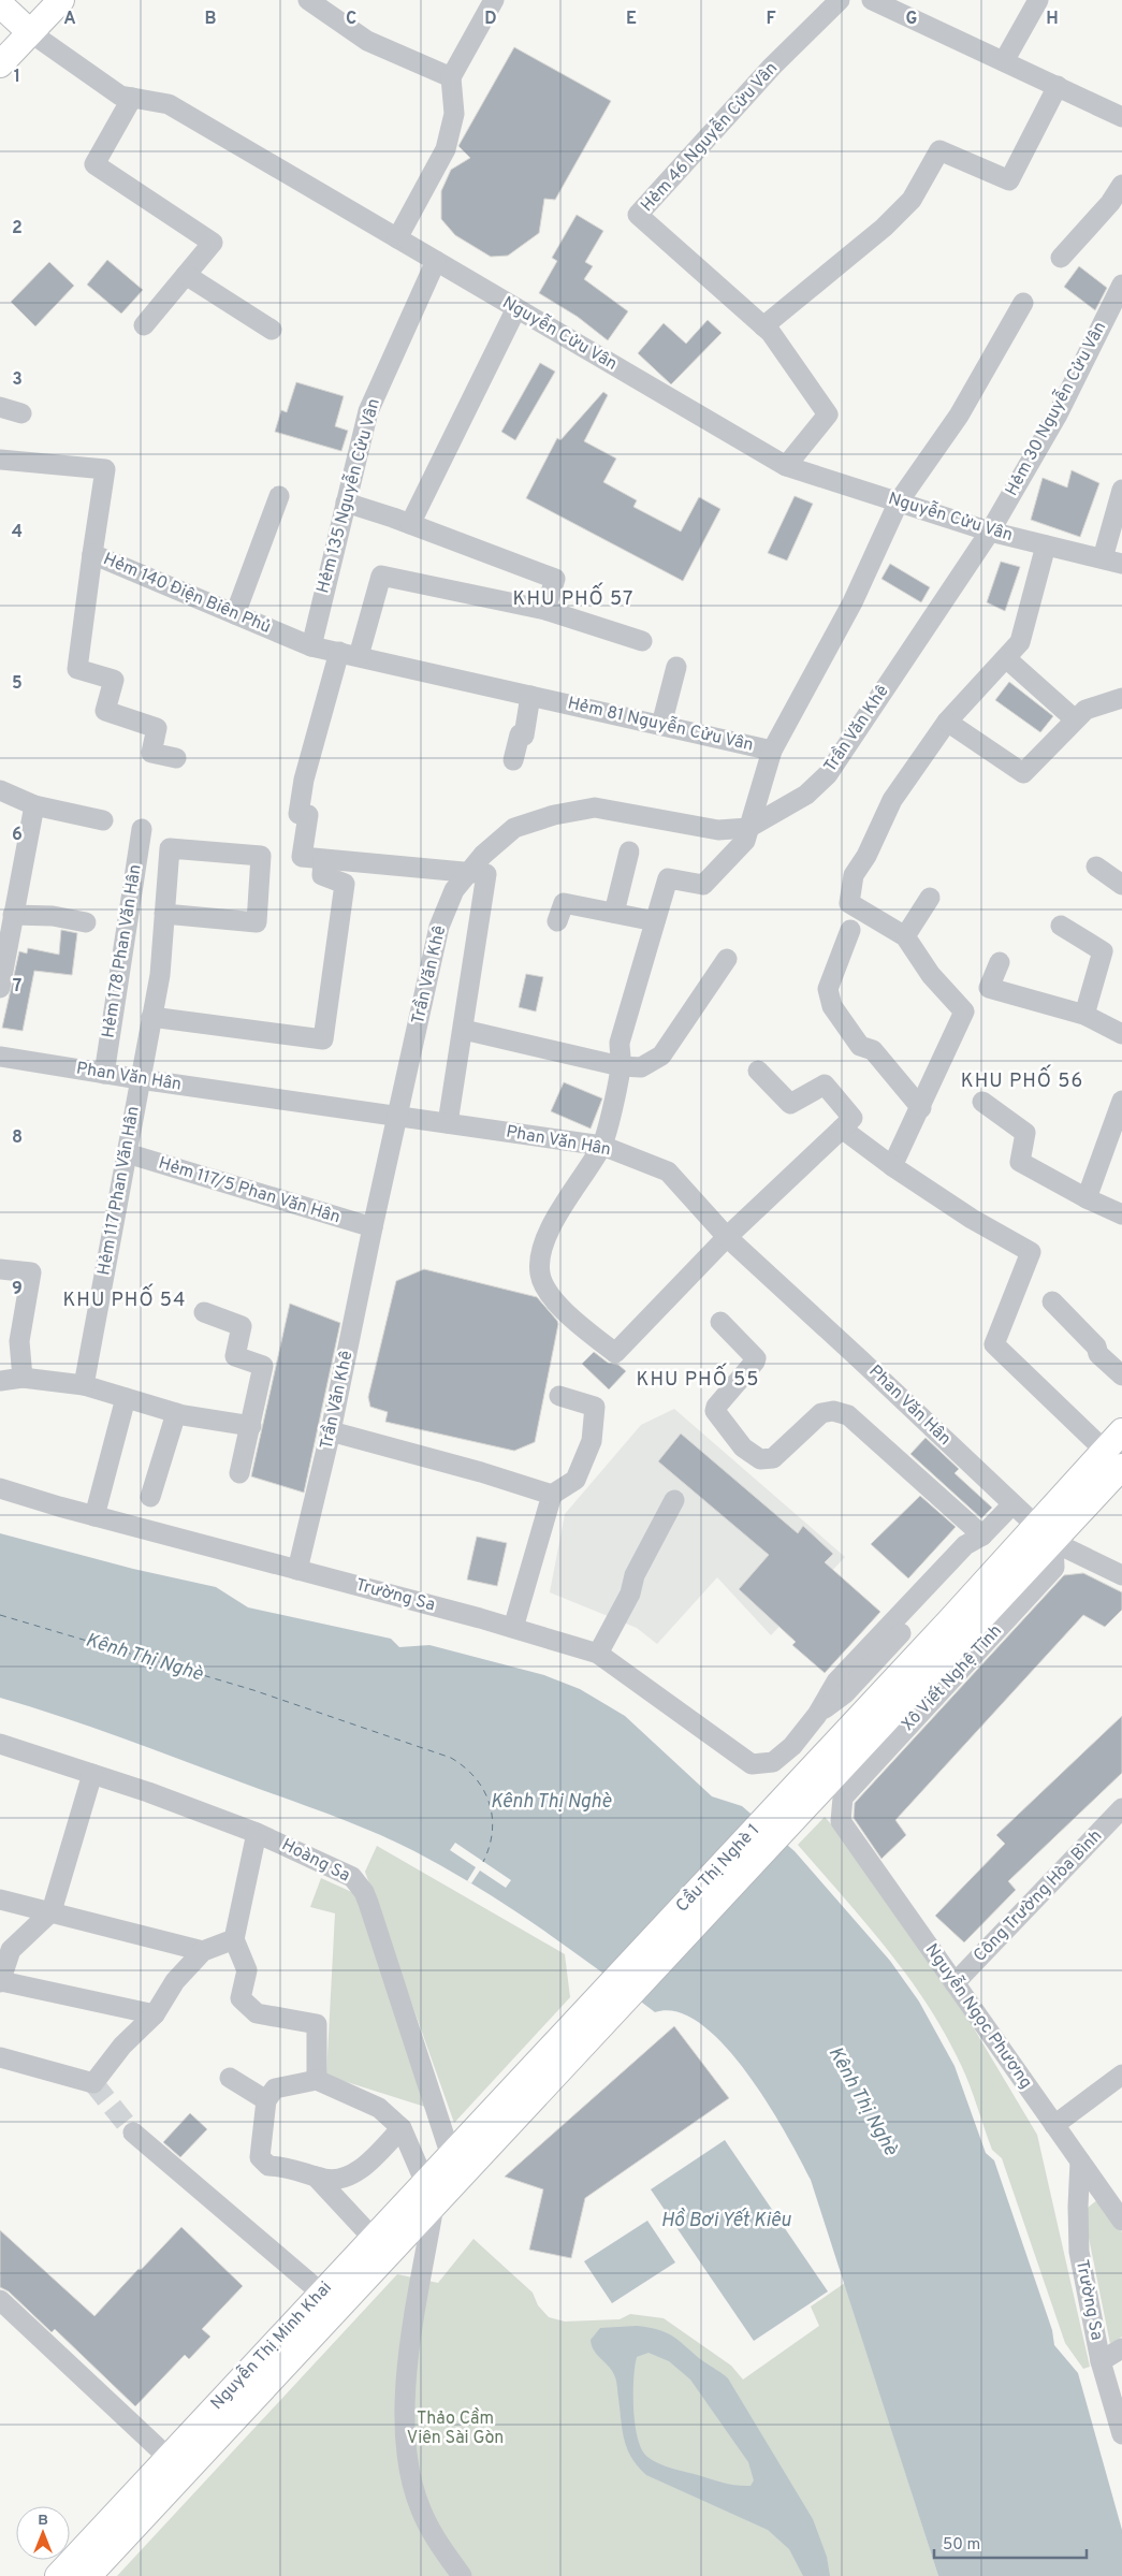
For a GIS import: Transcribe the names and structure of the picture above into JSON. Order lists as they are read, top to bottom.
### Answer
{
  "streets": {
    "main road": ["Xô Viết Nghệ Tĩnh", "Cầu Thị Nghè 1", "Nguyễn Thị Minh Khai"],
    "street": [
      "Hẻm 46 Nguyễn Cửu Vân",
      "Nguyễn Cửu Vân",
      "Hẻm 30 Nguyễn Cửu Vân",
      "Hẻm 135 Nguyễn Cửu Vân",
      "Hẻm 140 Điện Biên Phủ",
      "Hẻm 81 Nguyễn Cửu Vân",
      "Trần Văn Khê",
      "Hẻm 178 Phan Văn Hân",
      "Phan Văn Hân",
      "Hẻm 117 Phan Văn Hân",
      "Hẻm 117/5 Phan Văn Hân",
      "Trường Sa",
      "Hoàng Sa",
      "Công Trường Hòa Bình",
      "Nguyễn Ngọc Phương"
    ]
  },
  "crossings": [
    ["Hẻm 46 Nguyễn Cửu Vân", "Nguyễn Cửu Vân"],
    ["Nguyễn Cửu Vân", "Hẻm 30 Nguyễn Cửu Vân"],
    ["Nguyễn Cửu Vân", "Hẻm 135 Nguyễn Cửu Vân"],
    ["Nguyễn Cửu Vân", "Hẻm 81 Nguyễn Cửu Vân"],
    ["Nguyễn Cửu Vân", "Trần Văn Khê"],
    ["Hẻm 30 Nguyễn Cửu Vân", "Trần Văn Khê"],
    ["Hẻm 135 Nguyễn Cửu Vân", "Hẻm 140 Điện Biên Phủ"],
    ["Hẻm 140 Điện Biên Phủ", "Hẻm 81 Nguyễn Cửu Vân"],
    ["Trần Văn Khê", "Phan Văn Hân"],
    ["Trần Văn Khê", "Hẻm 117/5 Phan Văn Hân"],
    ["Trần Văn Khê", "Trường Sa"],
    ["Hẻm 178 Phan Văn Hân", "Phan Văn Hân"],
    ["Phan Văn Hân", "Hẻm 117 Phan Văn Hân"],
    ["Phan Văn Hân", "Xô Viết Nghệ Tĩnh"],
    ["Hẻm 117 Phan Văn Hân", "Hẻm 117/5 Phan Văn Hân"],
    ["Trường Sa", "Nguyễn Ngọc Phương"],
    ["Xô Viết Nghệ Tĩnh", "Cầu Thị Nghè 1"],
    ["Xô Viết Nghệ Tĩnh", "Nguyễn Ngọc Phương"],
    ["Hoàng Sa", "Nguyễn Thị Minh Khai"],
    ["Cầu Thị Nghè 1", "Nguyễn Thị Minh Khai"],
    ["Công Trường Hòa Bình", "Nguyễn Ngọc Phương"]
  ],
  "districts": [
    "KHU PHỐ 57",
    "KHU PHỐ 56",
    "KHU PHỐ 54",
    "KHU PHỐ 55"
  ],
  "water": ["Kênh Thị Nghè", "Hồ Bơi Yết Kiêu"],
  "parks": ["Thảo Cầm Viên Sài Gòn"],
  "scale_bar": "50 m",
  "north": "top",
  "grid": {
    "columns": [
      "A",
      "B",
      "C",
      "D",
      "E",
      "F",
      "G",
      "H"
    ],
    "rows": [
      "1",
      "2",
      "3",
      "4",
      "5",
      "6",
      "7",
      "8",
      "9"
    ]
  }
}
